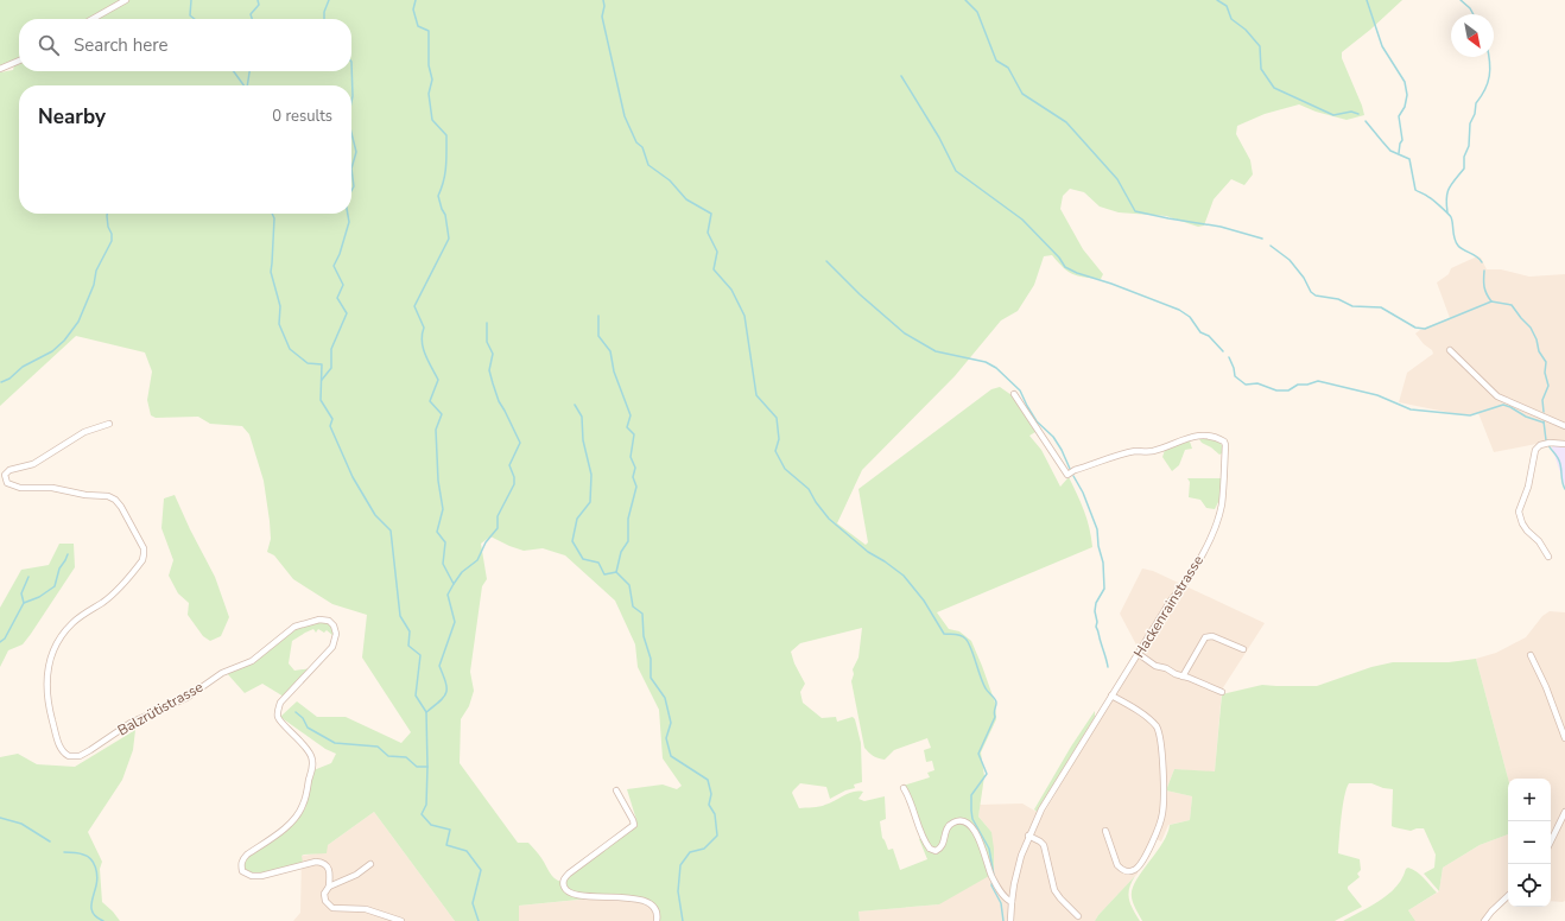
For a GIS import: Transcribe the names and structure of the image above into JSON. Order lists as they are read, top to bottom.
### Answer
{
  "streets": {
    "street": ["Hackenrainstrasse", "Balzrütistrasse"]
  },
  "north": "bottom right",
  "page": {
    "search": "Search here",
    "heading": ["Nearby", "0 results"],
    "map_buttons": ["+", "−"]
  }
}
